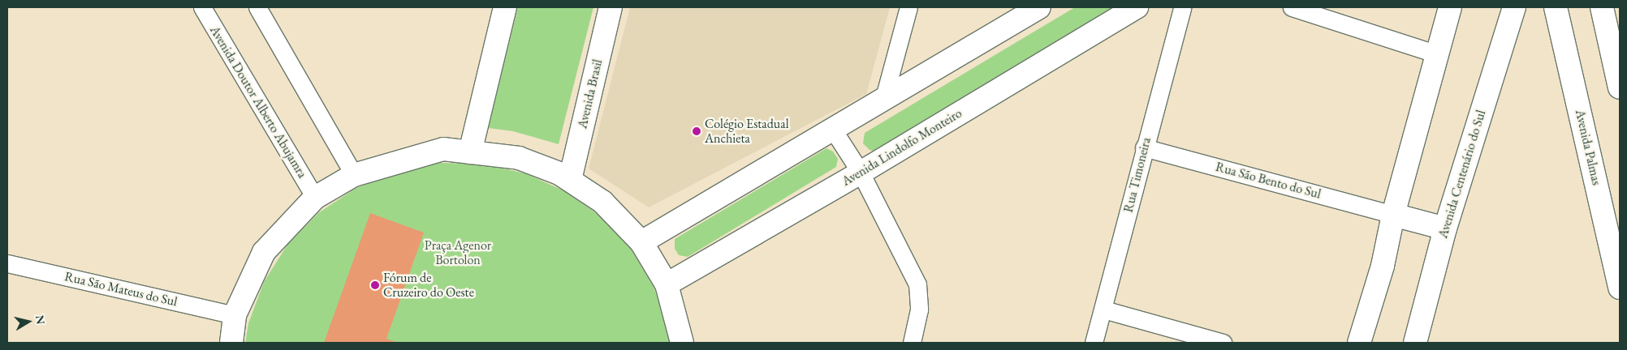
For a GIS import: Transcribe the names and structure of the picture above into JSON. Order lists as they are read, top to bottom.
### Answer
{
  "streets": {
    "street": [
      "Avenida Brasil",
      "Avenida Doutor Alberto Abujamra",
      "Avenida Lindolfo Monteiro",
      "Avenida Palmas",
      "Avenida Centenário do Sul",
      "Rua Timoneira",
      "Rua São Bento do Sul",
      "Rua São Mateus do Sul"
    ]
  },
  "crossings": [
    ["Rua Timoneira", "Rua São Bento do Sul"]
  ],
  "parks": ["Praça Agenor Bortolon"],
  "places": ["Colégio Estadual Anchieta", "Fórum de Cruzeiro do Oeste"],
  "north": "right"
}
